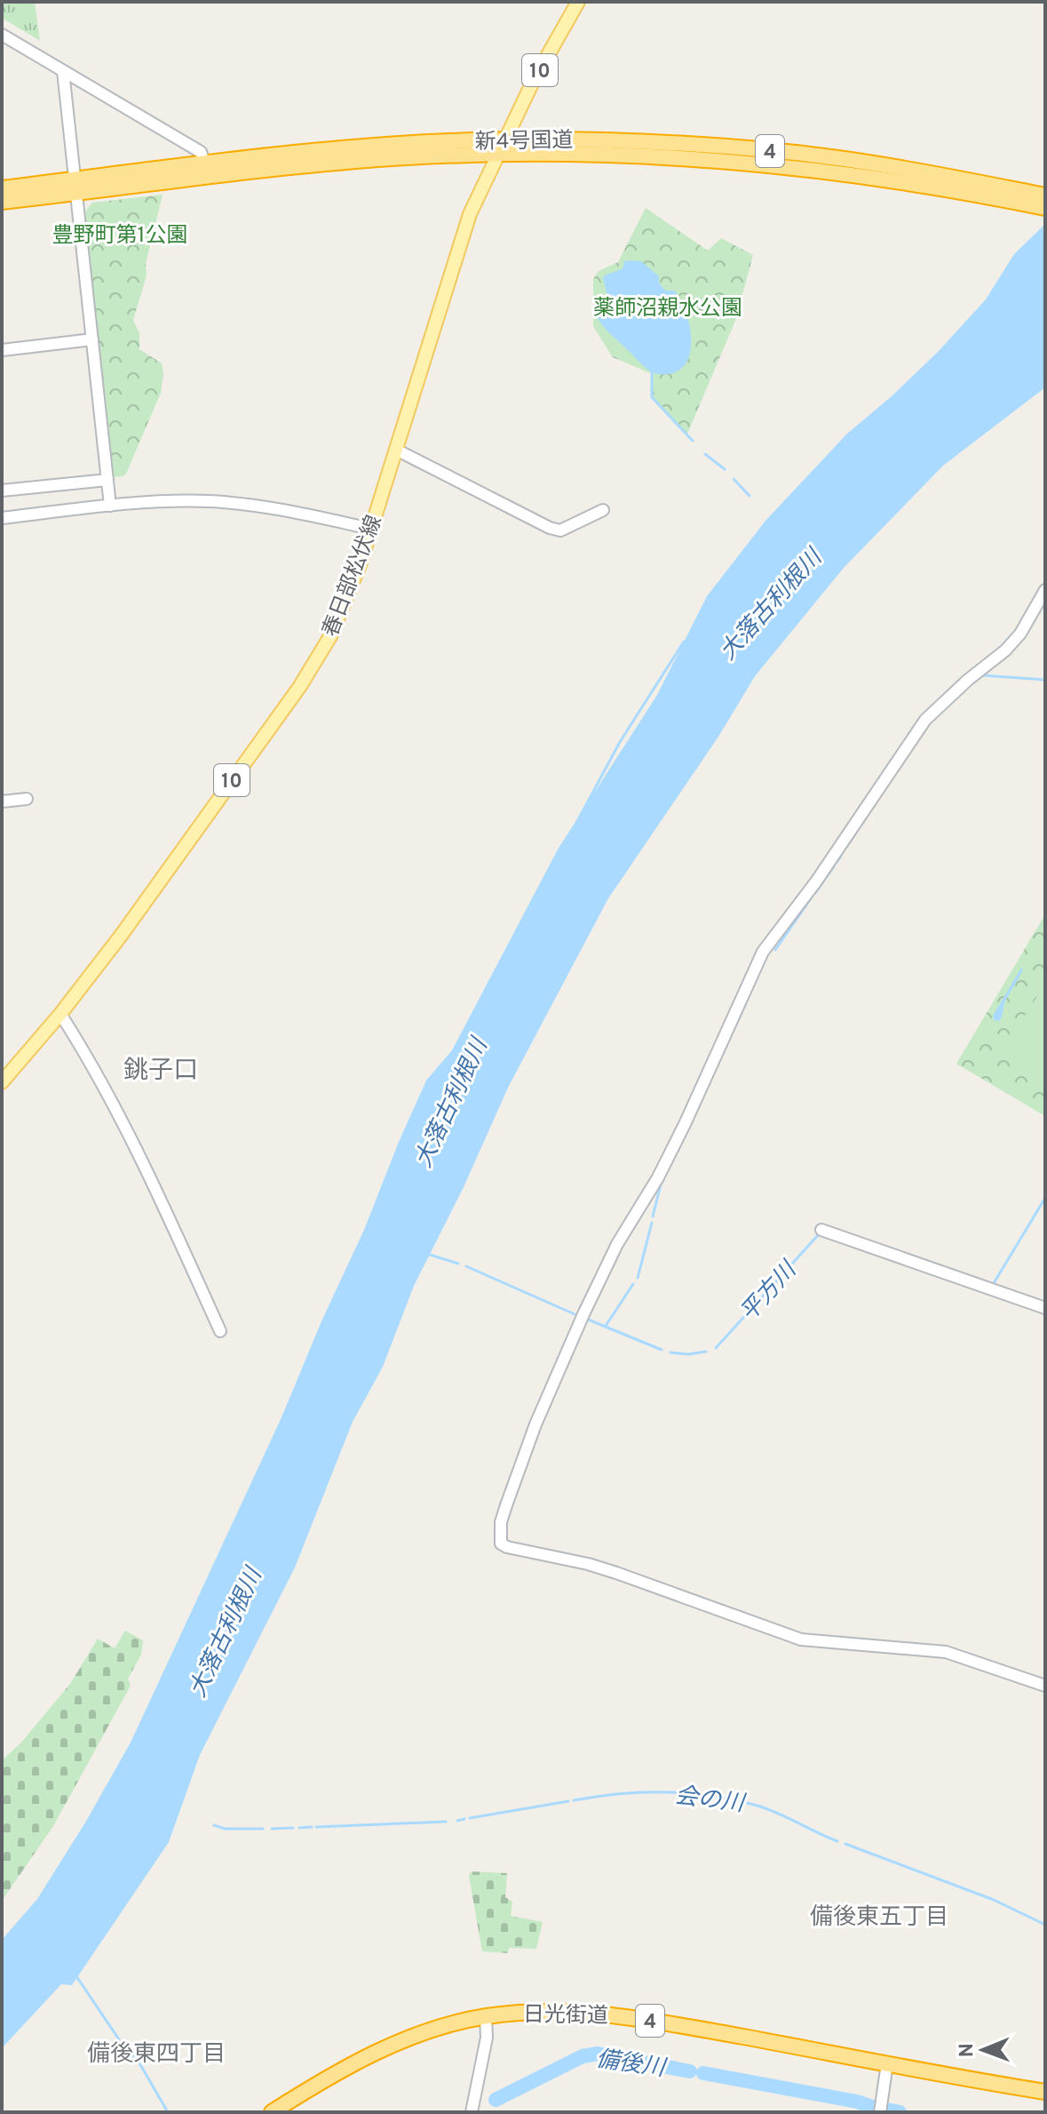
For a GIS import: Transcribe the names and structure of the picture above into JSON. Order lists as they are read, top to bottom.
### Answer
{
  "streets": {
    "highway": ["新4号国道", "4", "日光街道"],
    "main road": ["10", "春日部松伏線"]
  },
  "crossings": [
    ["新4号国道", "春日部松伏線"]
  ],
  "districts": ["銚子口", "備後東五丁目", "備後東四丁目"],
  "water": [
    "大落古利根川",
    "平方川",
    "会の川",
    "備後川"
  ],
  "parks": ["豊野町第1公園", "薬師沼親水公園"],
  "north": "left"
}
